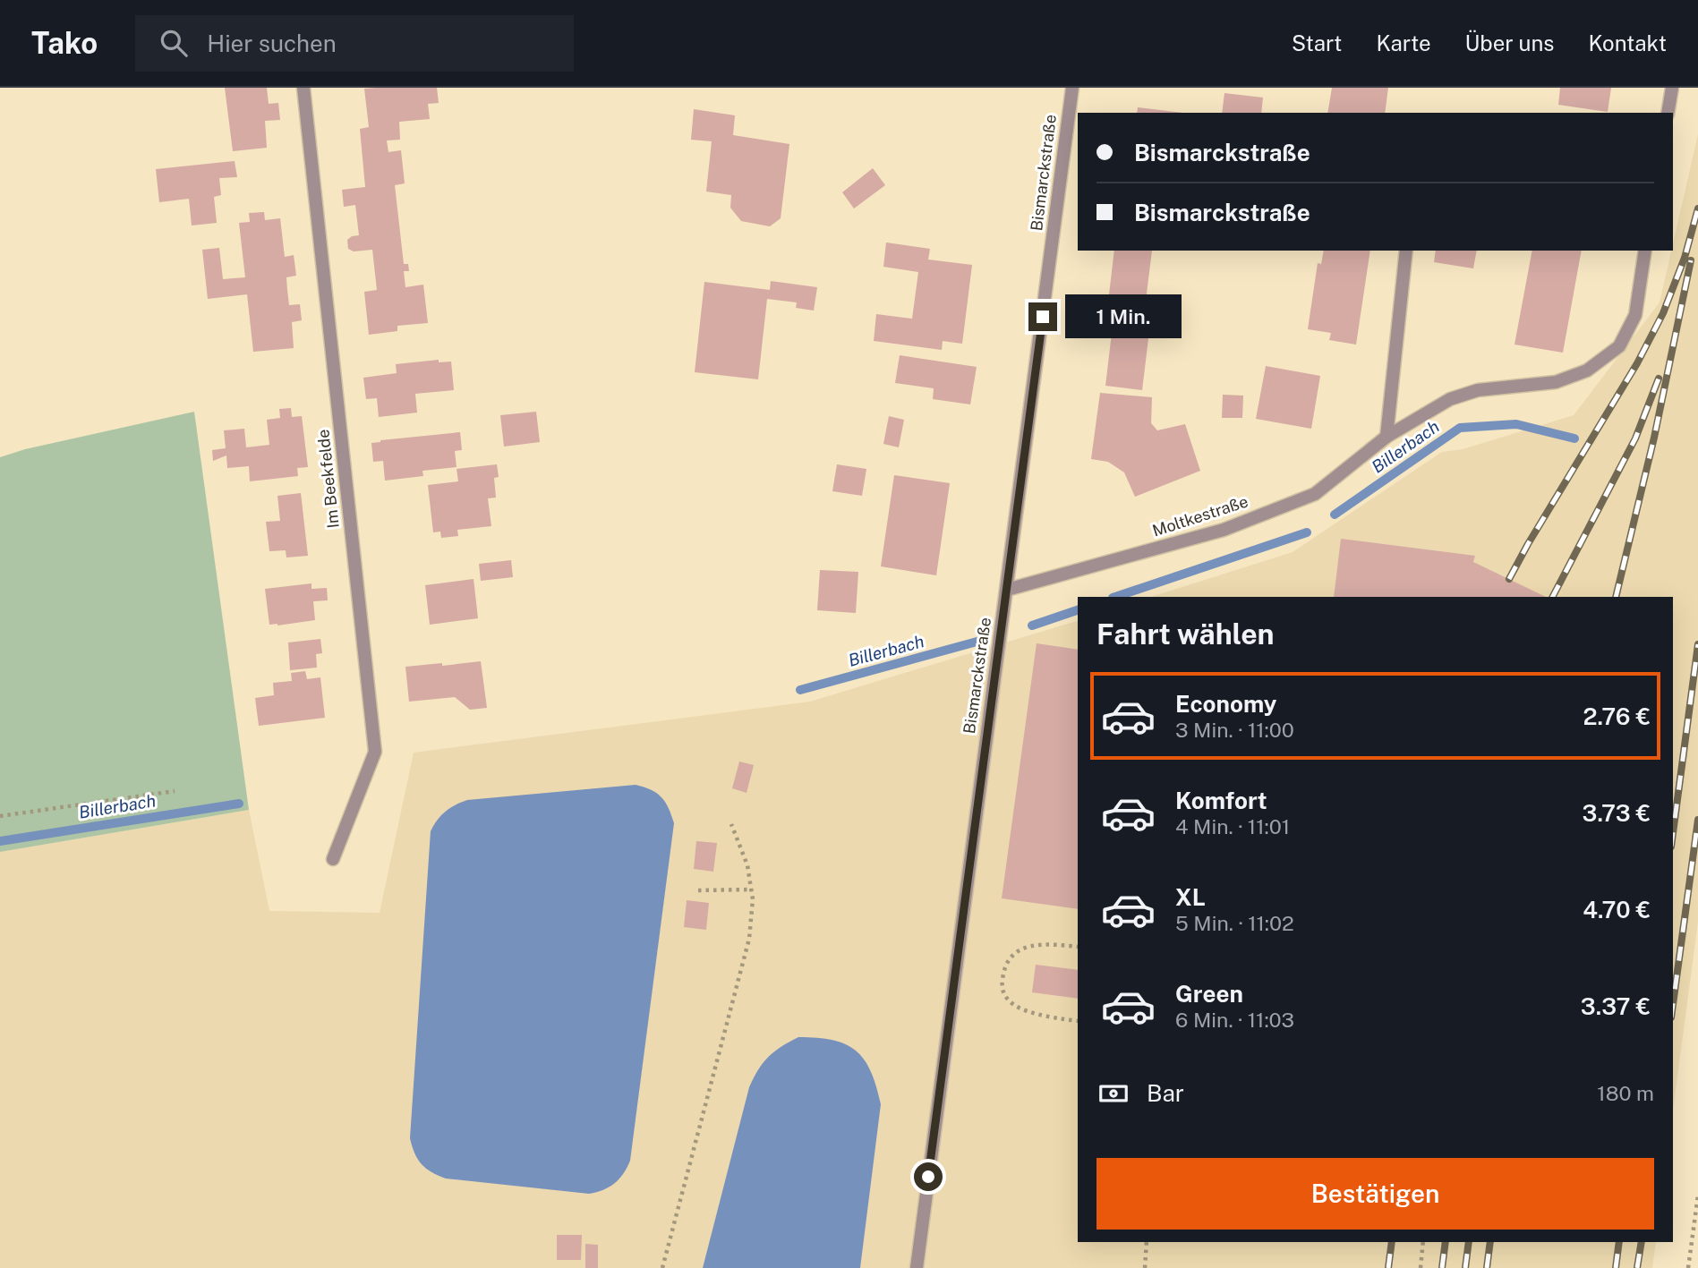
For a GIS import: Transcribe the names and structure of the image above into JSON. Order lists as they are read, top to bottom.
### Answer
{
  "streets": {
    "street": ["Bismarckstraße", "Im Beekfelde", "Moltkestraße"]
  },
  "crossings": [
    ["Bismarckstraße", "Moltkestraße"]
  ],
  "water": ["Billerbach"],
  "page": {
    "header": "Tako",
    "search": "Hier suchen",
    "nav": [
      "Start",
      "Karte",
      "Über uns",
      "Kontakt"
    ],
    "banner": ["Bismarckstraße", "Bismarckstraße"],
    "bubble": "1 Min.",
    "heading": "Fahrt wählen",
    "list": [
      {
        "name": "Economy",
        "note": "3 Min. · 11:00",
        "value": "2.76 €"
      },
      {
        "name": "Komfort",
        "note": "4 Min. · 11:01",
        "value": "3.73 €"
      },
      {
        "name": "XL",
        "note": "5 Min. · 11:02",
        "value": "4.70 €"
      },
      {
        "name": "Green",
        "note": "6 Min. · 11:03",
        "value": "3.37 €"
      }
    ],
    "pay": ["Bar", "180 m"],
    "buttons": "Bestätigen"
  }
}
